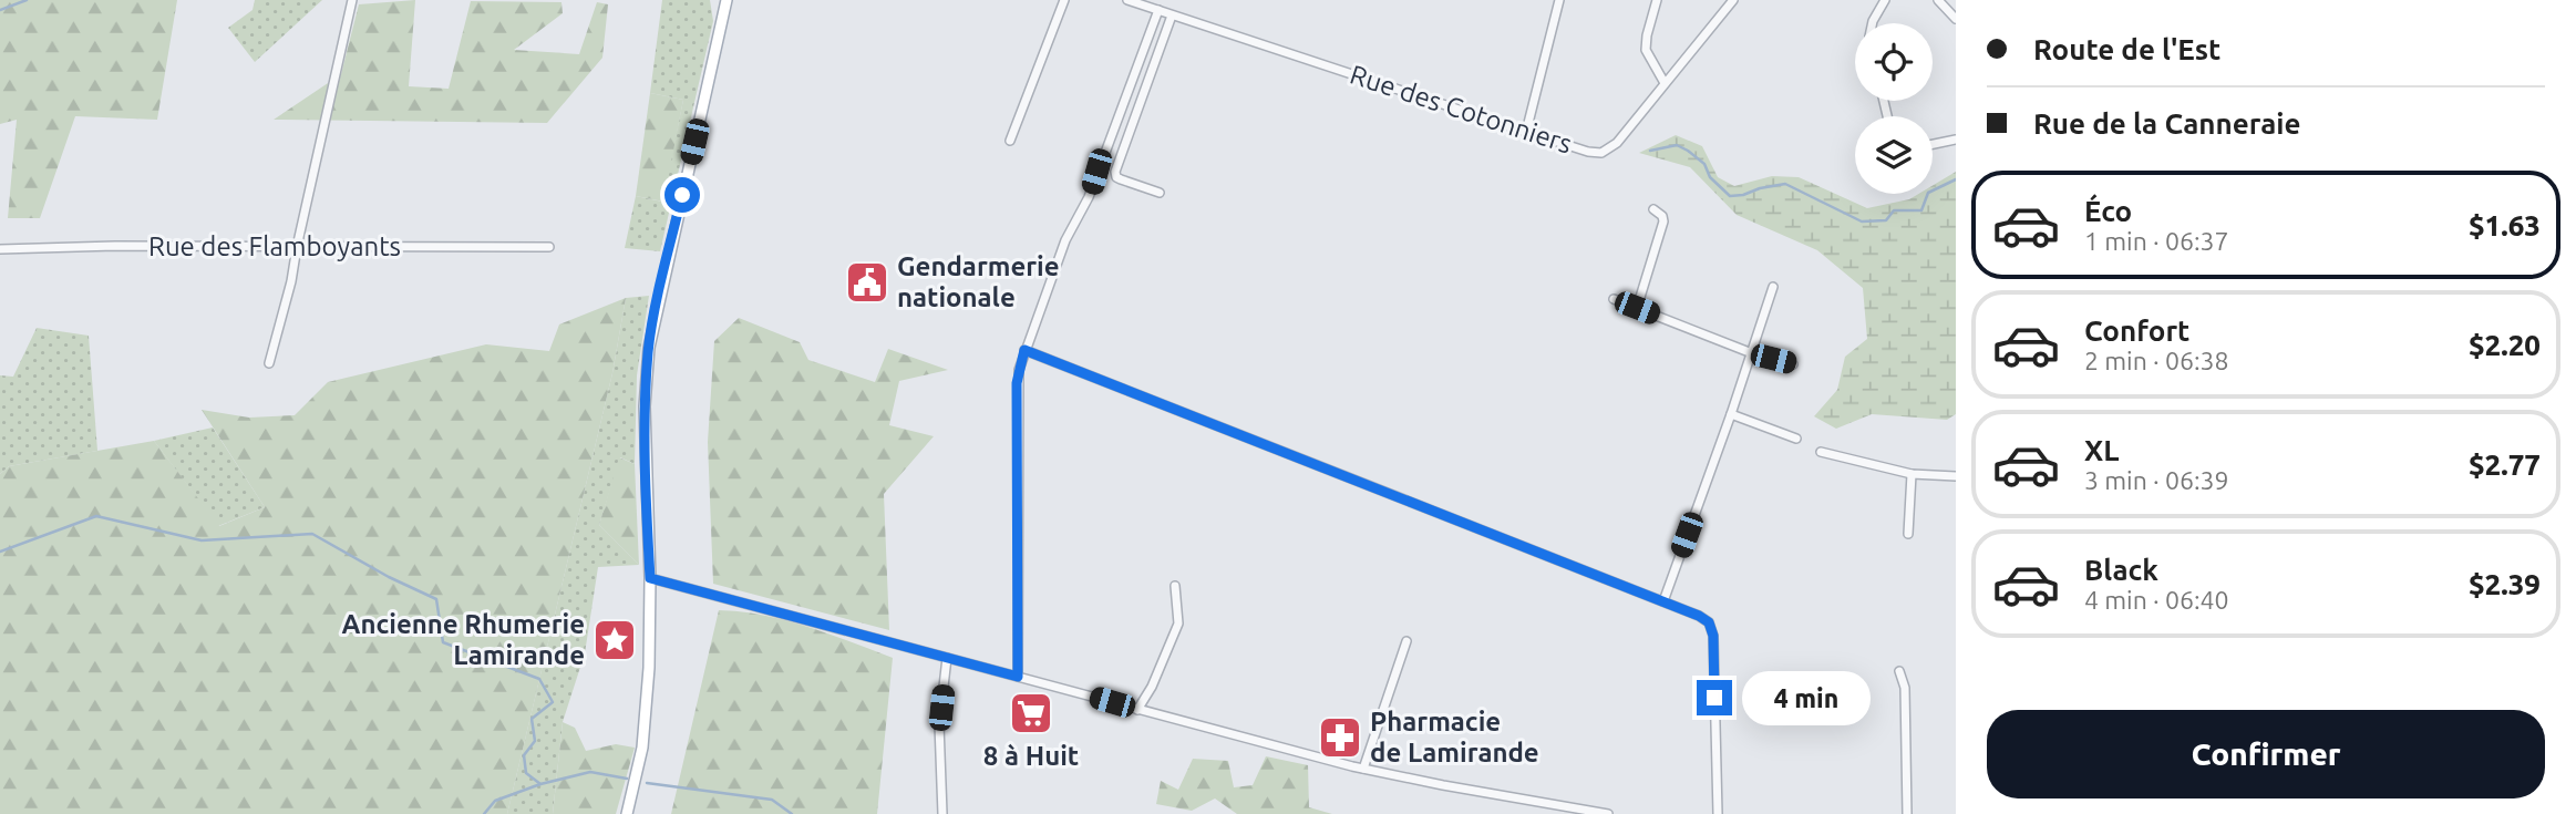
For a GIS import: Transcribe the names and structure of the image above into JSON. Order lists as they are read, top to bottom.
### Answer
{
  "streets": {
    "street": ["Rue des Cotonniers", "Rue des Flamboyants"]
  },
  "places": {
    "public building": ["Gendarmerie nationale"],
    "place": ["Ancienne Rhumerie Lamirande"],
    "supermarket": ["8 à Huit"],
    "pharmacy": ["Pharmacie de Lamirande"]
  },
  "page": {
    "banner": ["Route de l'Est", "Rue de la Canneraie"],
    "list": [
      {
        "name": "Éco",
        "note": "1 min · 06:37",
        "value": "$1.63"
      },
      {
        "name": "Confort",
        "note": "2 min · 06:38",
        "value": "$2.20"
      },
      {
        "name": "XL",
        "note": "3 min · 06:39",
        "value": "$2.77"
      },
      {
        "name": "Black",
        "note": "4 min · 06:40",
        "value": "$2.39"
      }
    ],
    "bubble": "4 min",
    "buttons": "Confirmer"
  }
}
